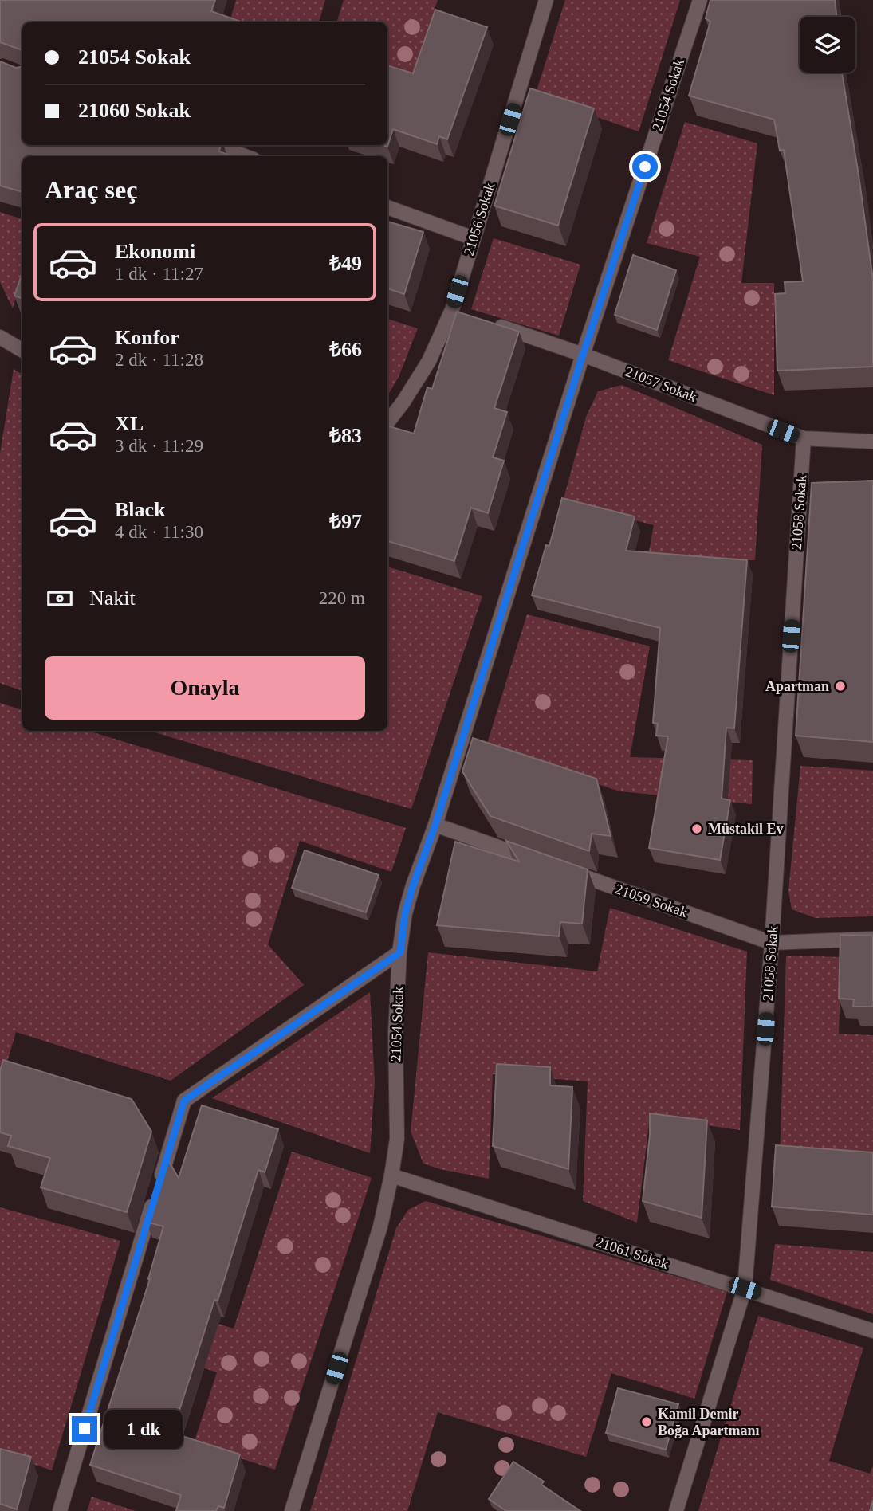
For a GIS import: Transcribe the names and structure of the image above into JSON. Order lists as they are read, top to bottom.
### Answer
{
  "streets": {
    "street": [
      "21054 Sokak",
      "21056 Sokak",
      "21057 Sokak",
      "21058 Sokak",
      "21059 Sokak",
      "21061 Sokak"
    ]
  },
  "crossings": [
    ["21054 Sokak", "21057 Sokak"],
    ["21054 Sokak", "21061 Sokak"],
    ["21057 Sokak", "21058 Sokak"],
    ["21058 Sokak", "21059 Sokak"],
    ["21058 Sokak", "21061 Sokak"]
  ],
  "places": ["Apartman", "Müstakil Ev", "Kamil Demir Boğa Apartmanı"],
  "page": {
    "banner": ["21054 Sokak", "21060 Sokak"],
    "heading": "Araç seç",
    "list": [
      {
        "name": "Ekonomi",
        "note": "1 dk · 11:27",
        "value": "₺49"
      },
      {
        "name": "Konfor",
        "note": "2 dk · 11:28",
        "value": "₺66"
      },
      {
        "name": "XL",
        "note": "3 dk · 11:29",
        "value": "₺83"
      },
      {
        "name": "Black",
        "note": "4 dk · 11:30",
        "value": "₺97"
      }
    ],
    "pay": ["Nakit", "220 m"],
    "buttons": "Onayla",
    "bubble": "1 dk"
  }
}
